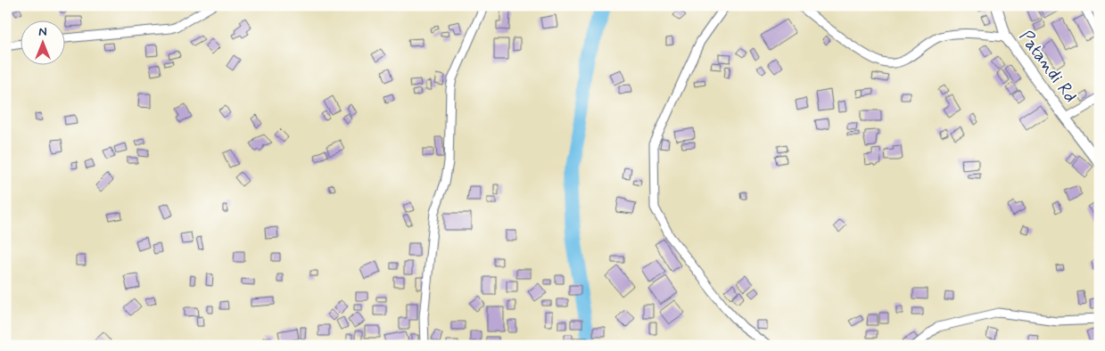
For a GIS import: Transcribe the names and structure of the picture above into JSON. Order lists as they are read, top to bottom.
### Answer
{
  "streets": {
    "street": ["Patandi Rd"]
  },
  "north": "top"
}
